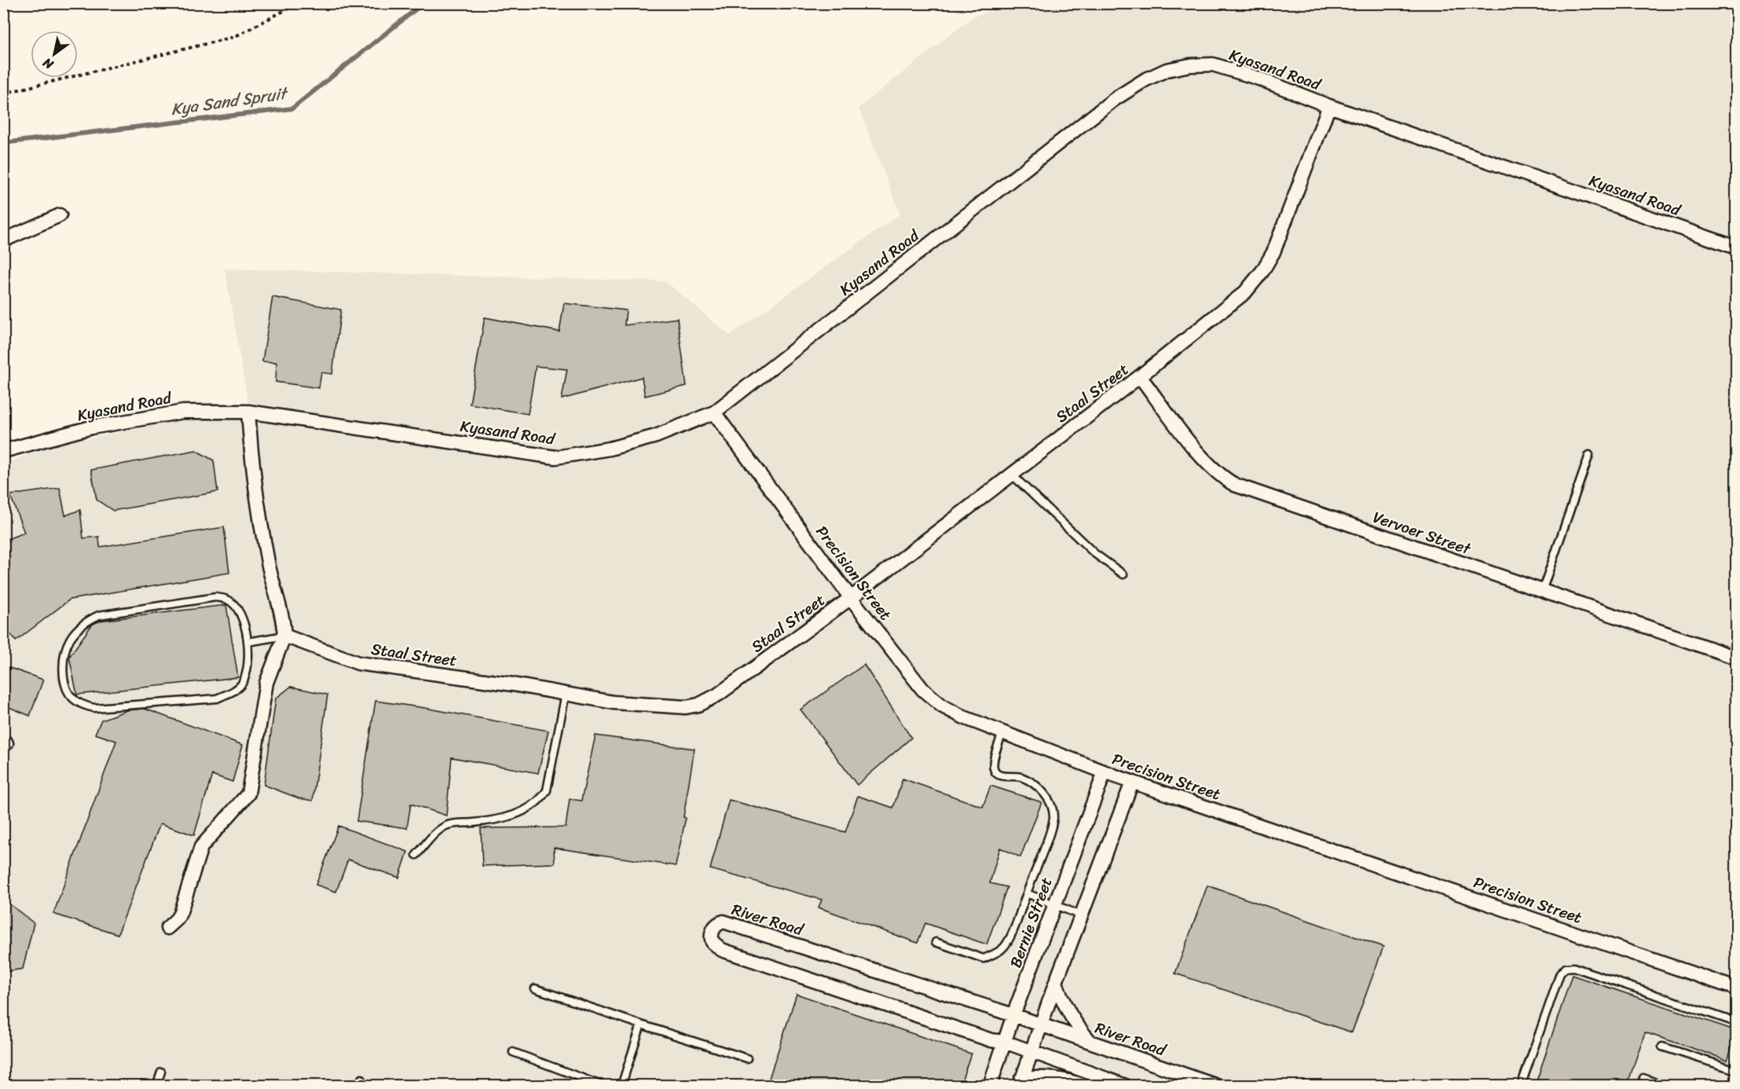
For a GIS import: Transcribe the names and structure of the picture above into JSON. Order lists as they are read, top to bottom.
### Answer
{
  "streets": {
    "street": [
      "Kyasand Road",
      "Staal Street",
      "Vervoer Street",
      "Precision Street",
      "River Road",
      "Bernie Street"
    ]
  },
  "crossings": [
    ["Kyasand Road", "Staal Street"],
    ["Kyasand Road", "Precision Street"],
    ["Staal Street", "Vervoer Street"],
    ["Staal Street", "Precision Street"],
    ["Precision Street", "Bernie Street"],
    ["River Road", "Bernie Street"]
  ],
  "water": ["Kya Sand Spruit"],
  "north": "bottom left"
}
